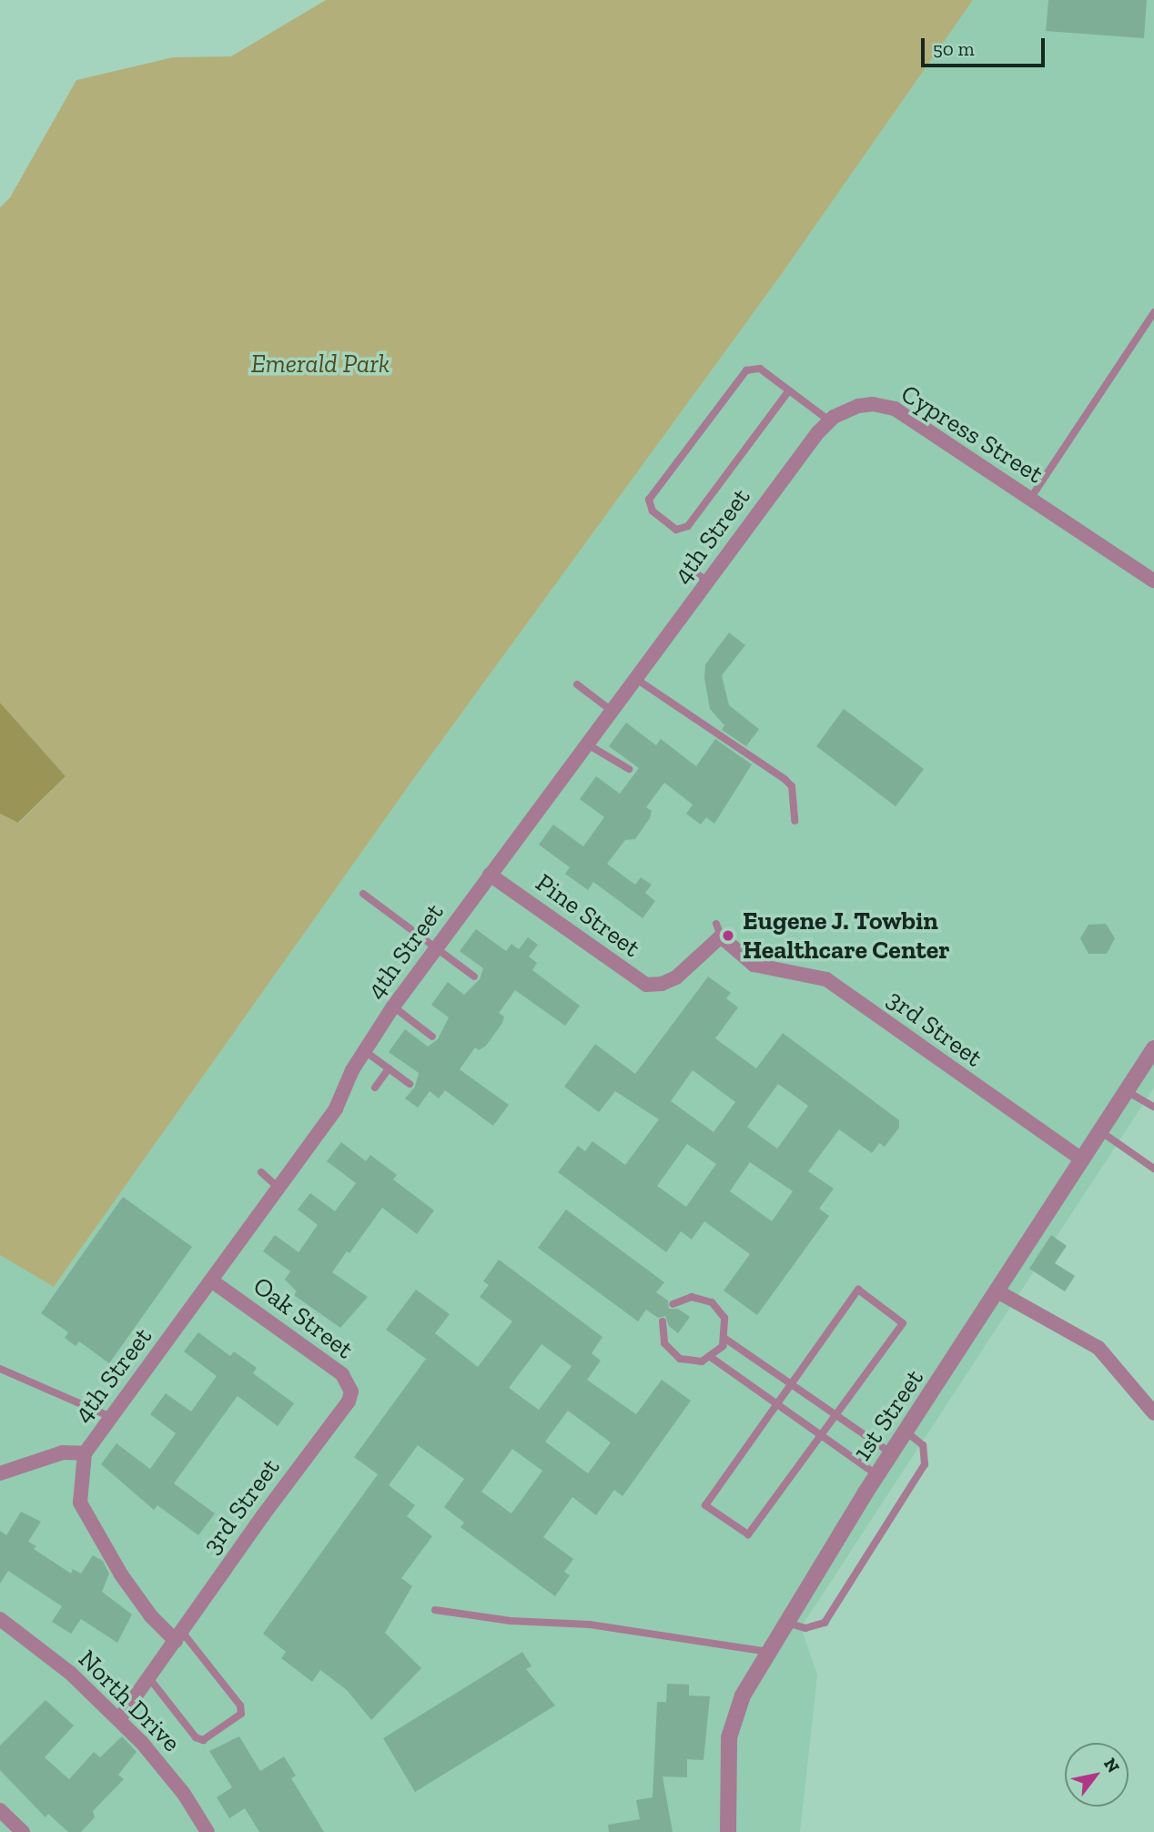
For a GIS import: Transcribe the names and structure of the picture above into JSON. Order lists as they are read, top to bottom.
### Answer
{
  "streets": {
    "street": [
      "Cypress Street",
      "4th Street",
      "Pine Street",
      "3rd Street",
      "Oak Street",
      "1st Street",
      "North Drive"
    ]
  },
  "crossings": [
    ["Cypress Street", "4th Street"],
    ["4th Street", "Pine Street"],
    ["4th Street", "Oak Street"],
    ["Pine Street", "3rd Street"],
    ["3rd Street", "Oak Street"],
    ["3rd Street", "1st Street"],
    ["3rd Street", "North Drive"]
  ],
  "parks": ["Emerald Park"],
  "places": ["Eugene J. Towbin Healthcare Center"],
  "scale_bar": "50 m",
  "north": "top right"
}
